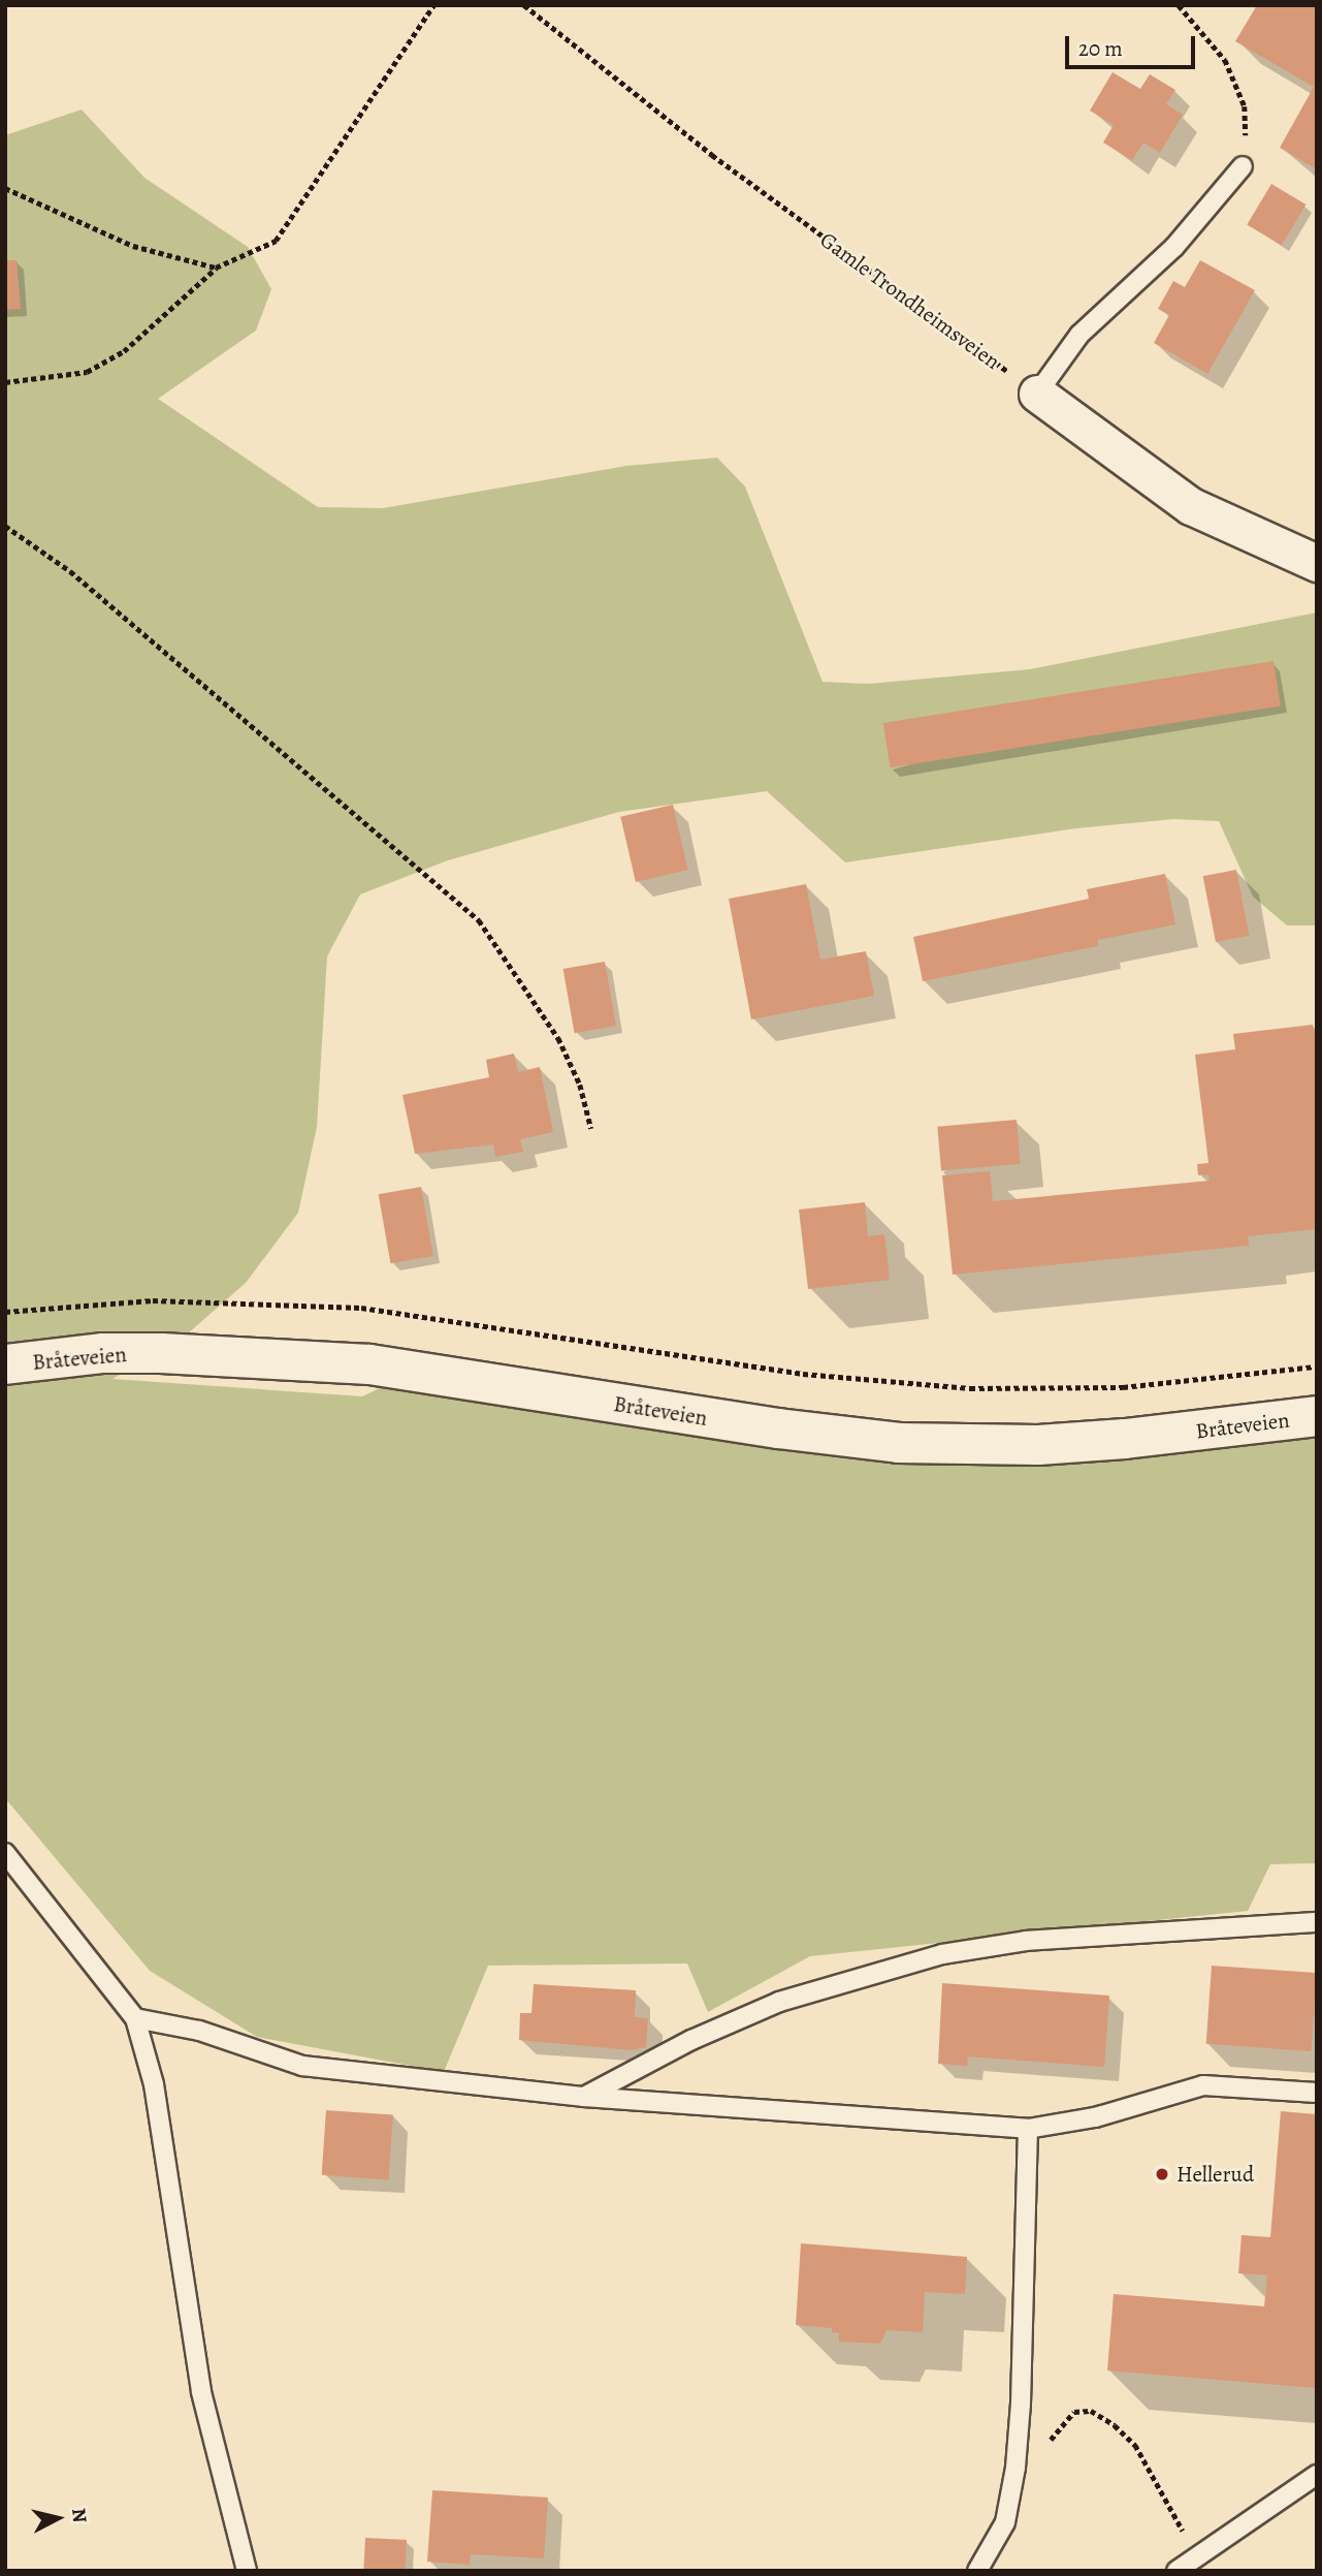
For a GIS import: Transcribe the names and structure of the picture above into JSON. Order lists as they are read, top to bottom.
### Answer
{
  "streets": {
    "main road": ["Bråteveien"],
    "path": ["Gamle Trondheimsveien"]
  },
  "places": ["Hellerud"],
  "scale_bar": "20 m",
  "north": "right"
}
